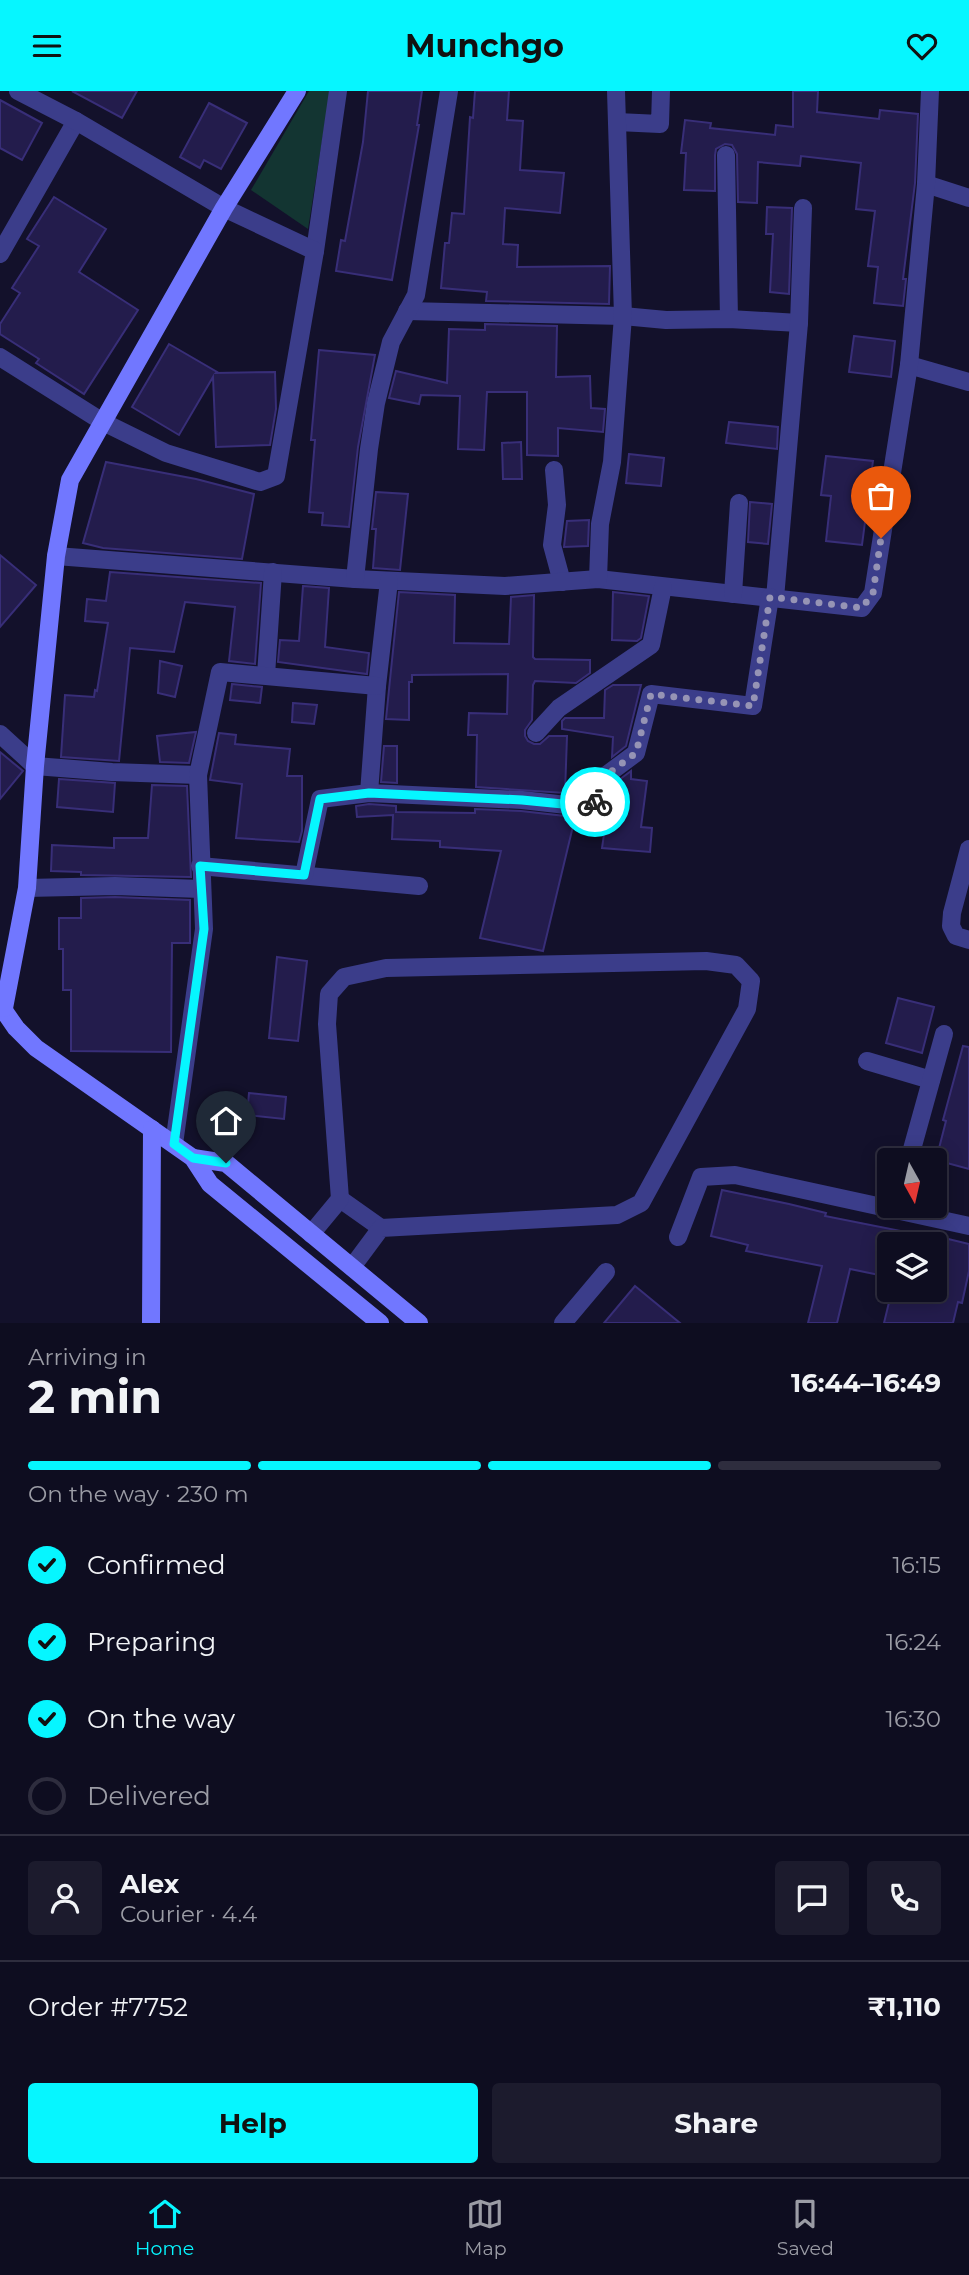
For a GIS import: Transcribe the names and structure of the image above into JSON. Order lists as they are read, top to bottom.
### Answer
{
  "north": "bottom",
  "page": {
    "header": "Munchgo",
    "heading": ["2 min", "Arriving in", "16:44–16:49"],
    "panel": [
      "Alex",
      "Courier · 4.4",
      "Order #7752",
      "₹1,110"
    ],
    "bar": "On the way · 230 m",
    "list": [
      ["Confirmed", "16:15"],
      ["Preparing", "16:24"],
      ["On the way", "16:30"],
      "Delivered"
    ],
    "buttons": ["Help", "Share"],
    "tabs": ["Home", "Map", "Saved"]
  }
}
